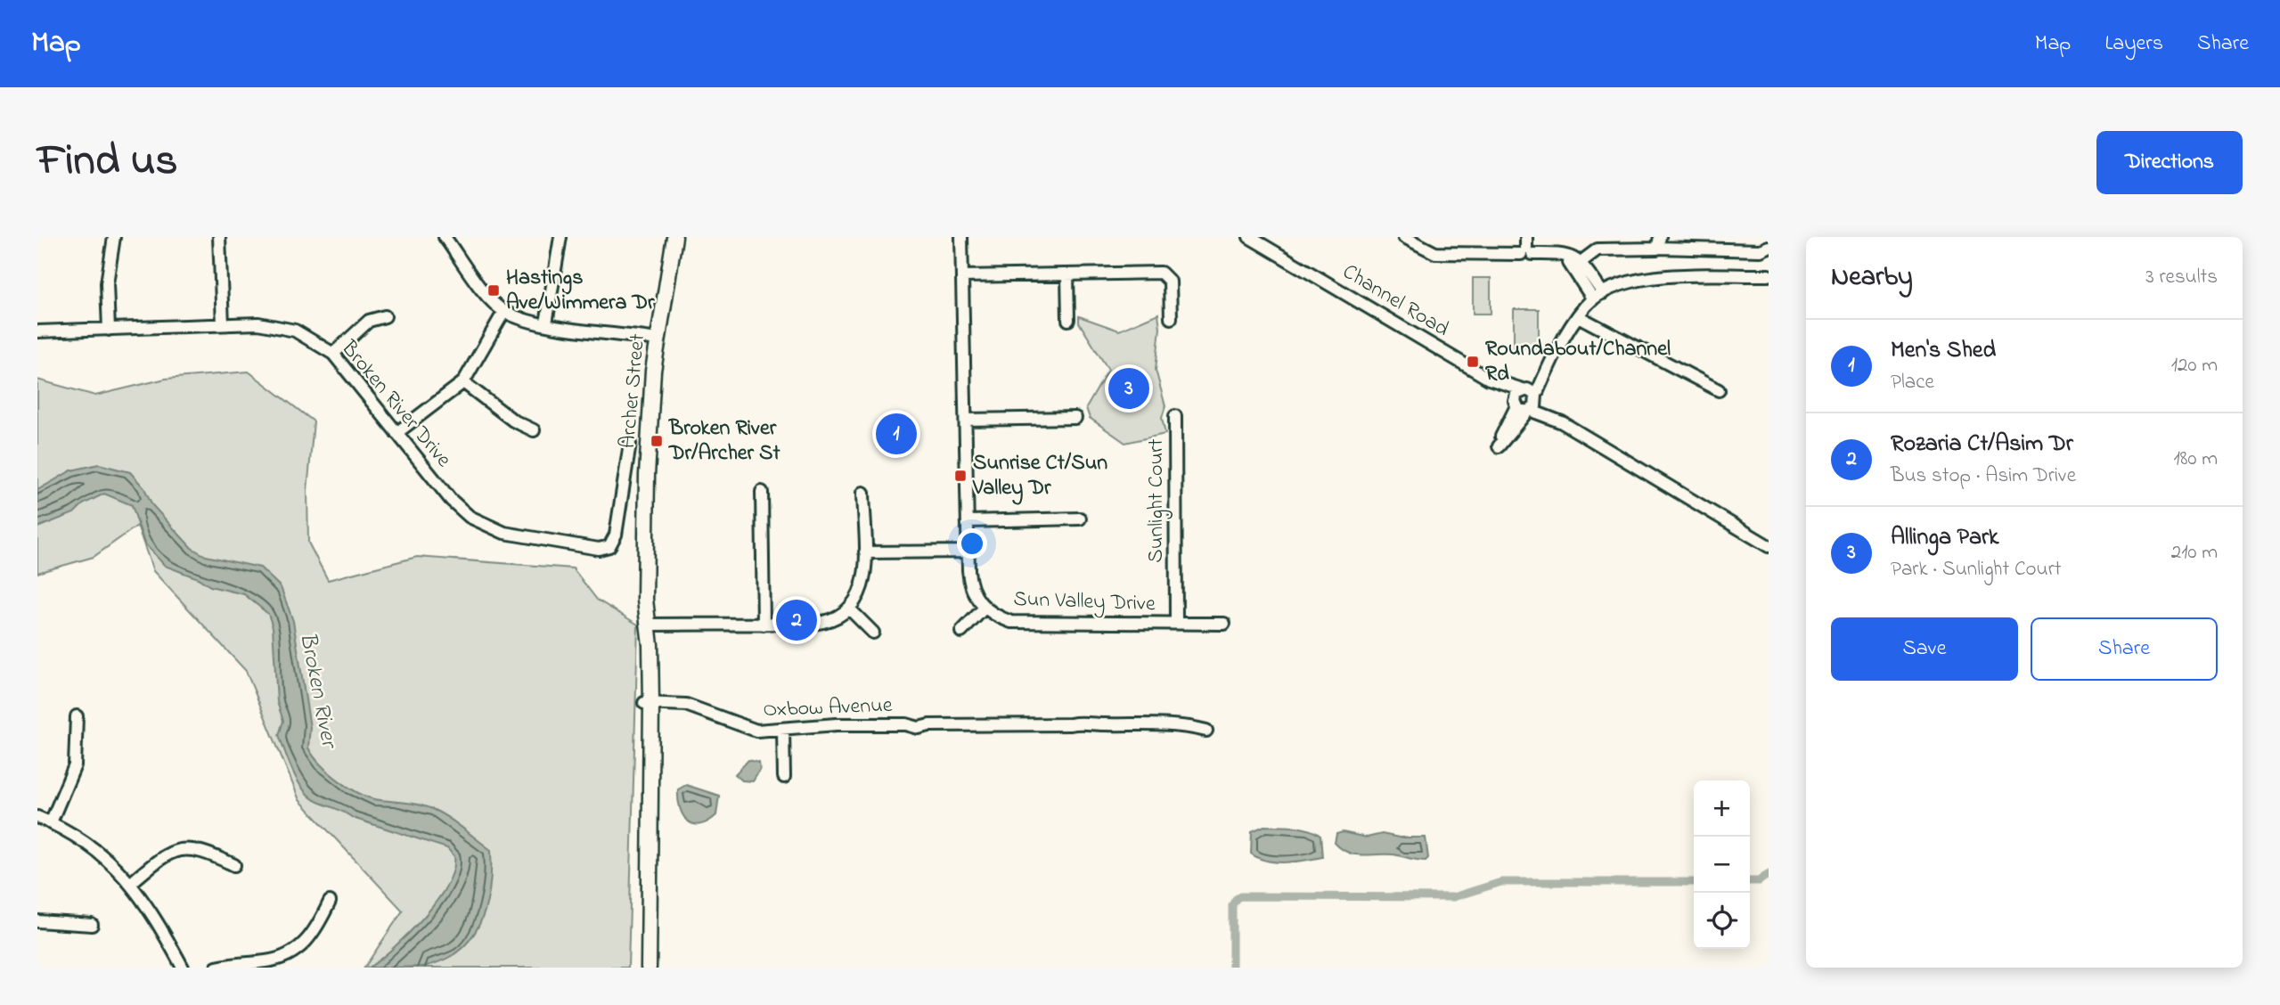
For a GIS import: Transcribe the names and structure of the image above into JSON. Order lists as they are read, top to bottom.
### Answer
{
  "streets": {
    "main road": ["Archer Street"],
    "street": [
      "Channel Road",
      "Broken River Drive",
      "Sunlight Court",
      "Sun Valley Drive",
      "Oxbow Avenue"
    ]
  },
  "crossings": [
    ["Archer Street", "Oxbow Avenue"],
    ["Sunlight Court", "Sun Valley Drive"]
  ],
  "water": ["Broken River"],
  "places": {
    "transit": [
      "Hastings Ave/Wimmera Dr",
      "Roundabout/Channel Rd",
      "Broken River Dr/Archer St",
      "Sunrise Ct/Sun Valley Dr"
    ]
  },
  "page": {
    "header": "Map",
    "nav": ["Map", "Layers", "Share"],
    "title": "Find us",
    "buttons": [
      "Directions",
      ["Save", "Share"]
    ],
    "heading": ["Nearby", "3 results"],
    "list": [
      {
        "mark": "1",
        "name": "Men's Shed",
        "note": "Place",
        "value": "120 m"
      },
      {
        "mark": "2",
        "name": "Rozaria Ct/Asim Dr",
        "note": "Bus stop · Asim Drive",
        "value": "180 m"
      },
      {
        "mark": "3",
        "name": "Allinga Park",
        "note": "Park · Sunlight Court",
        "value": "210 m"
      }
    ],
    "pins": ["3", "1", "2"],
    "map_buttons": ["+", "−"]
  }
}
